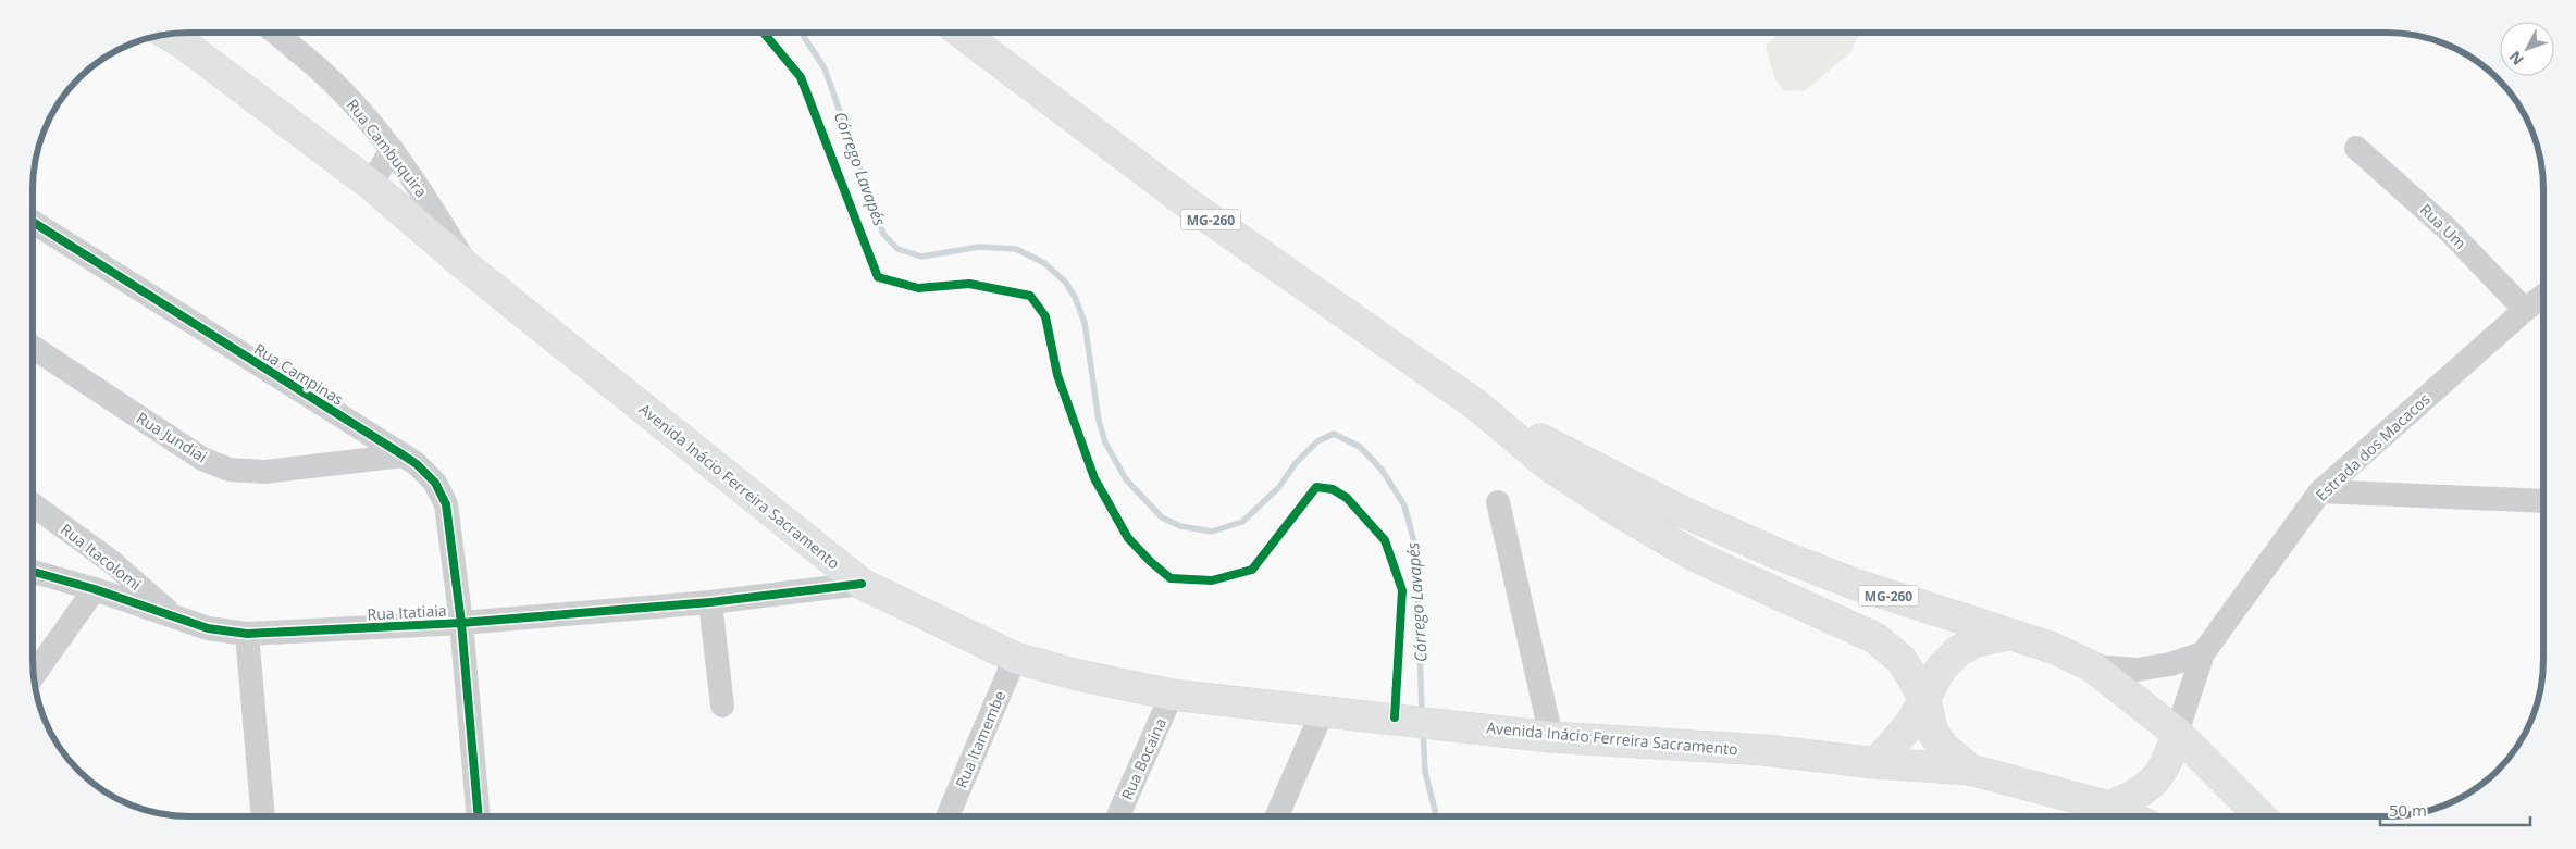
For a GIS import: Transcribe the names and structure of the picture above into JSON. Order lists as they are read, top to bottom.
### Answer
{
  "streets": {
    "main road": ["MG-260", "Avenida Inácio Ferreira Sacramento"],
    "street": [
      "Rua Cambuquira",
      "Rua Um",
      "Rua Campinas",
      "Rua Jundiai",
      "Estrada dos Macacos",
      "Rua Itacolomi",
      "Rua Itatiaia",
      "Rua Itamembe",
      "Rua Bocaina"
    ]
  },
  "crossings": [
    ["Rua Cambuquira", "Avenida Inácio Ferreira Sacramento"],
    ["MG-260", "Estrada dos Macacos"],
    ["MG-260", "Avenida Inácio Ferreira Sacramento"],
    ["Rua Um", "Estrada dos Macacos"],
    ["Rua Campinas", "Rua Jundiai"],
    ["Rua Campinas", "Rua Itatiaia"],
    ["Avenida Inácio Ferreira Sacramento", "Rua Itatiaia"],
    ["Avenida Inácio Ferreira Sacramento", "Rua Itamembe"],
    ["Avenida Inácio Ferreira Sacramento", "Rua Bocaina"],
    ["Rua Itacolomi", "Rua Itatiaia"]
  ],
  "water": ["Córrego Lavapés"],
  "scale_bar": "50 m",
  "north": "bottom left"
}
